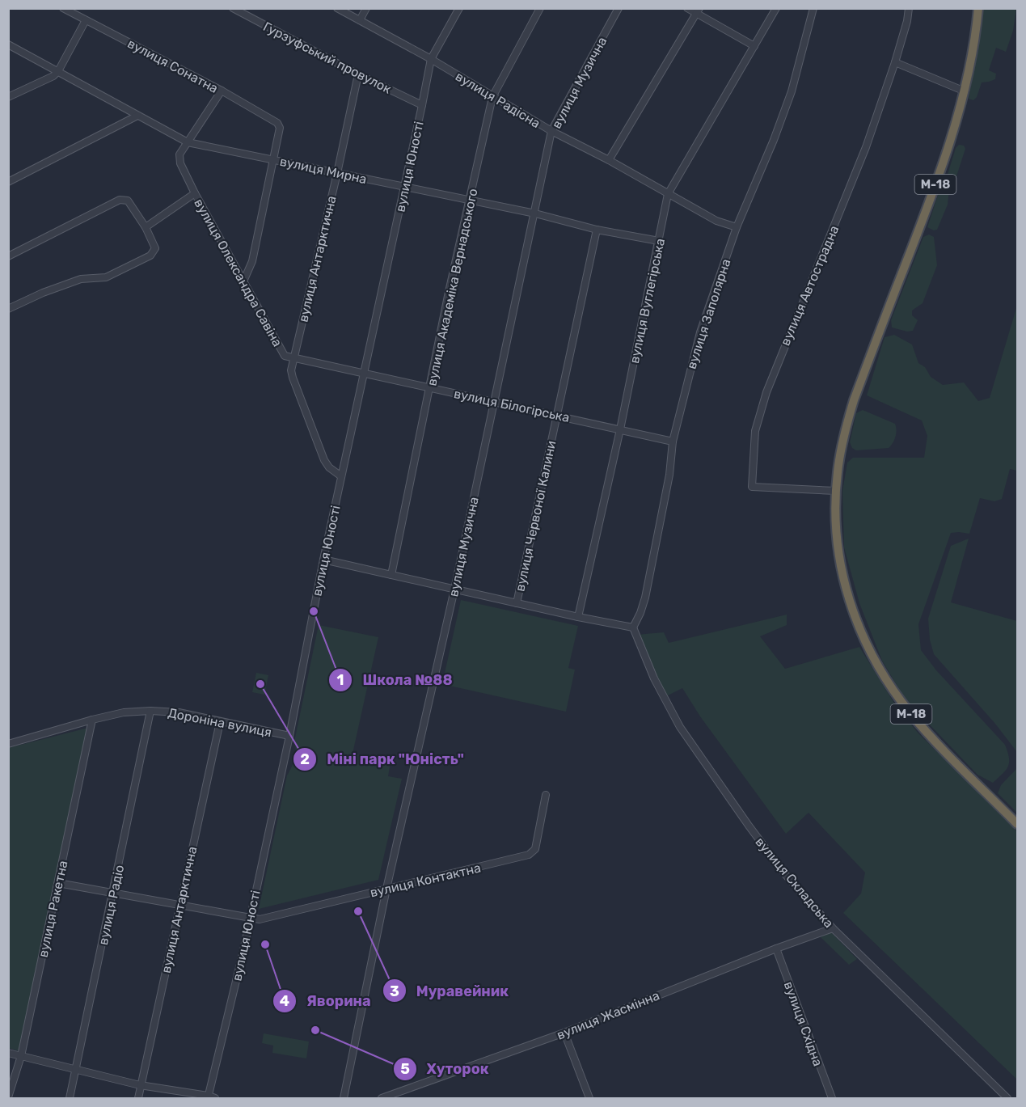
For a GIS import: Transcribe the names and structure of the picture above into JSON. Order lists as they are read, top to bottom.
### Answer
{
  "streets": {
    "highway": ["М-18"],
    "street": [
      "Гурзуфський провулок",
      "вулиця Сонатна",
      "вулиця Музична",
      "вулиця Радісна",
      "вулиця Юності",
      "вулиця Мирна",
      "вулиця Антарктична",
      "вулиця Олександра Савіна",
      "вулиця Автострадна",
      "вулиця Академіка Вернадського",
      "вулиця Вуглегірська",
      "вулиця Заполярна",
      "вулиця Білогірська",
      "вулиця Червоної Калини",
      "Дороніна вулиця",
      "вулиця Контактна",
      "вулиця Складська",
      "вулиця Радіо",
      "вулиця Ракетна",
      "вулиця Жасмінна",
      "вулиця Східна"
    ]
  },
  "crossings": [
    ["Гурзуфський провулок", "вулиця Юності"],
    ["Гурзуфський провулок", "вулиця Антарктична"],
    ["вулиця Сонатна", "вулиця Мирна"],
    ["вулиця Сонатна", "вулиця Олександра Савіна"],
    ["вулиця Музична", "вулиця Радісна"],
    ["вулиця Музична", "вулиця Мирна"],
    ["вулиця Музична", "вулиця Білогірська"],
    ["вулиця Музична", "вулиця Контактна"],
    ["вулиця Радісна", "вулиця Юності"],
    ["вулиця Радісна", "вулиця Академіка Вернадського"],
    ["вулиця Радісна", "вулиця Вуглегірська"],
    ["вулиця Радісна", "вулиця Заполярна"],
    ["вулиця Юності", "вулиця Мирна"],
    ["вулиця Юності", "вулиця Олександра Савіна"],
    ["вулиця Юності", "вулиця Білогірська"],
    ["вулиця Юності", "Дороніна вулиця"],
    ["вулиця Юності", "вулиця Контактна"],
    ["вулиця Мирна", "вулиця Антарктична"],
    ["вулиця Мирна", "вулиця Олександра Савіна"],
    ["вулиця Мирна", "вулиця Академіка Вернадського"],
    ["вулиця Мирна", "вулиця Вуглегірська"],
    ["вулиця Мирна", "вулиця Червоної Калини"],
    ["М-18", "вулиця Автострадна"],
    ["вулиця Антарктична", "вулиця Олександра Савіна"],
    ["вулиця Антарктична", "вулиця Білогірська"],
    ["вулиця Антарктична", "Дороніна вулиця"],
    ["вулиця Антарктична", "вулиця Контактна"],
    ["вулиця Олександра Савіна", "вулиця Білогірська"],
    ["вулиця Академіка Вернадського", "вулиця Білогірська"],
    ["вулиця Вуглегірська", "вулиця Білогірська"],
    ["вулиця Заполярна", "вулиця Білогірська"],
    ["вулиця Заполярна", "вулиця Складська"],
    ["вулиця Білогірська", "вулиця Червоної Калини"],
    ["Дороніна вулиця", "вулиця Радіо"],
    ["Дороніна вулиця", "вулиця Ракетна"],
    ["вулиця Контактна", "вулиця Радіо"],
    ["вулиця Контактна", "вулиця Ракетна"],
    ["вулиця Складська", "вулиця Жасмінна"],
    ["вулиця Жасмінна", "вулиця Східна"]
  ],
  "places": [
    "Школа №88",
    "Міні парк \"Юність\"",
    "Муравейник",
    "Яворина",
    "Хуторок"
  ]
}
